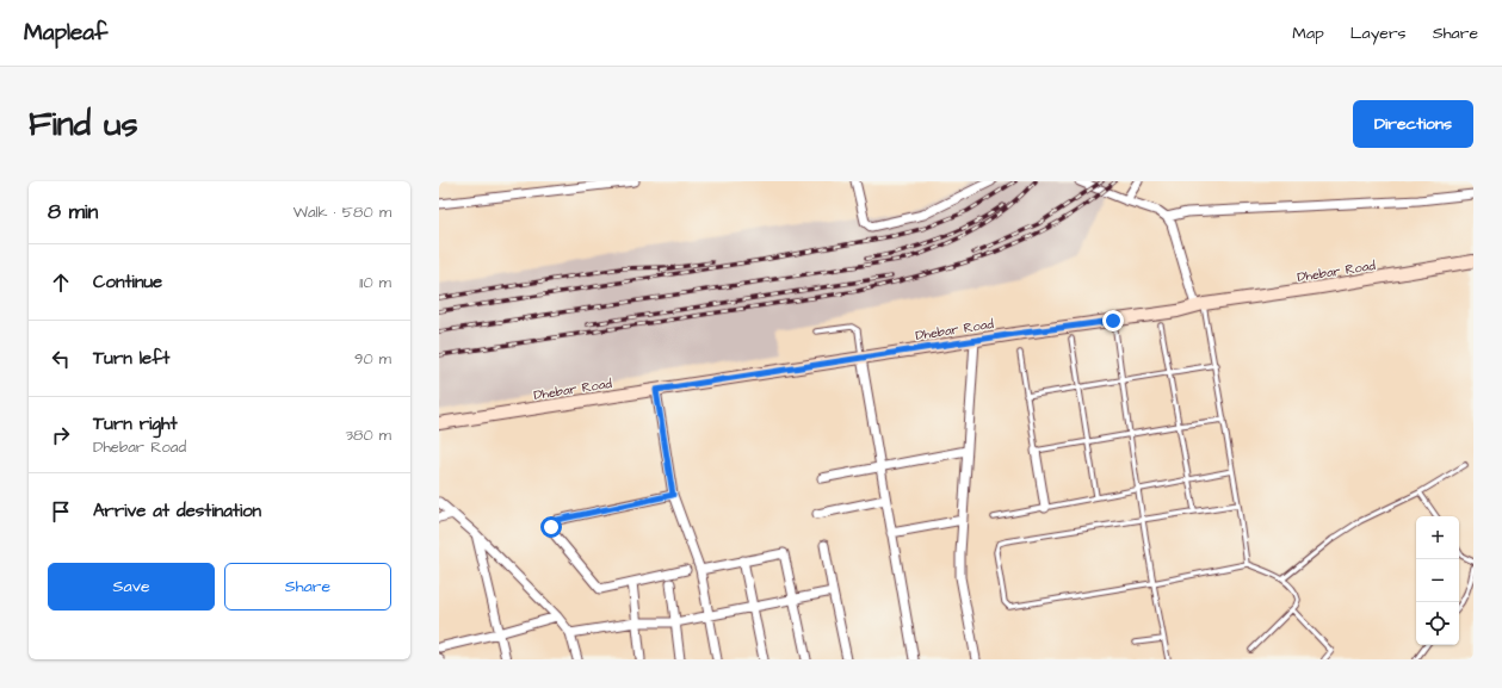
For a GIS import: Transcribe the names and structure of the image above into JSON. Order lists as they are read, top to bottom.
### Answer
{
  "streets": {
    "street": ["Dhebar Road"]
  },
  "page": {
    "header": "Mapleaf",
    "nav": ["Map", "Layers", "Share"],
    "buttons": [
      "Directions",
      ["Save", "Share"]
    ],
    "title": "Find us",
    "heading": ["8 min", "Walk · 580 m"],
    "list": [
      ["Continue", "110 m"],
      ["Turn left", "90 m"],
      ["Turn right", "Dhebar Road", "380 m"],
      "Arrive at destination"
    ],
    "map_buttons": ["+", "−"]
  }
}
